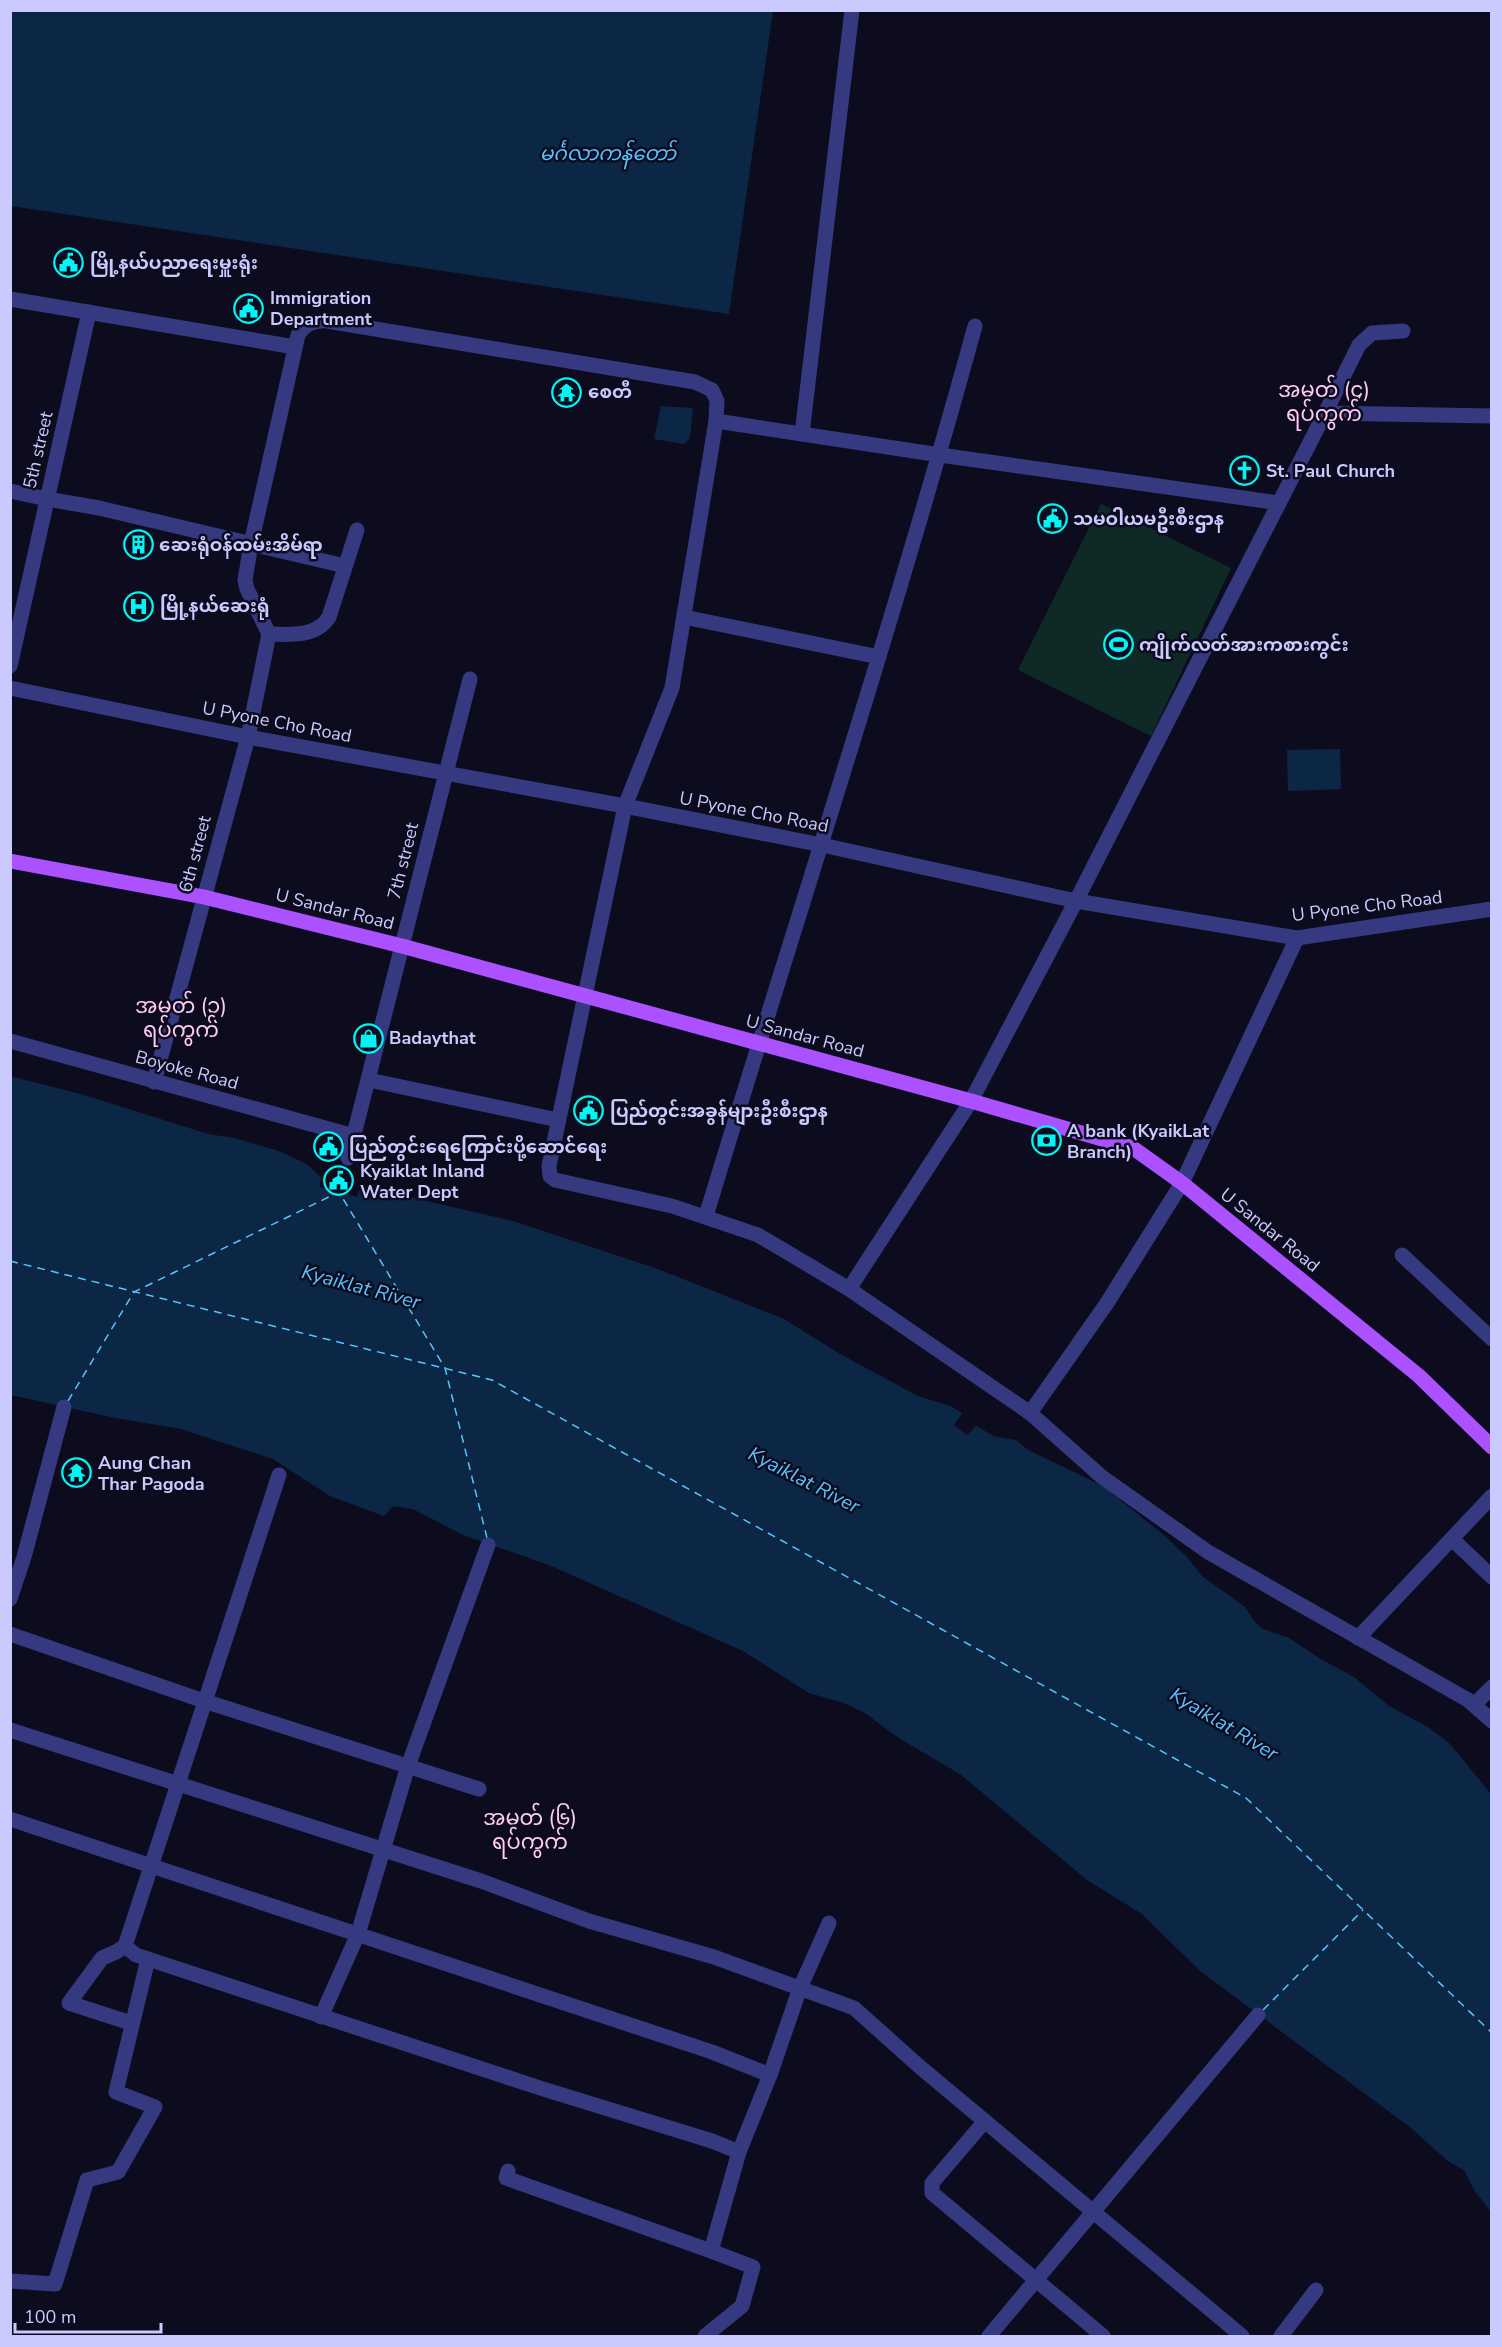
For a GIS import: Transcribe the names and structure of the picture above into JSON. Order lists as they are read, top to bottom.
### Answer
{
  "streets": {
    "main road": ["U Sandar Road"],
    "street": [
      "5th street",
      "U Pyone Cho Road",
      "6th street",
      "7th street",
      "Boyoke Road"
    ]
  },
  "crossings": [
    ["U Pyone Cho Road", "6th street"],
    ["U Pyone Cho Road", "7th street"],
    ["6th street", "U Sandar Road"],
    ["6th street", "Boyoke Road"],
    ["7th street", "U Sandar Road"],
    ["7th street", "Boyoke Road"]
  ],
  "districts": ["အမှတ် (၄) ရပ်ကွက်", "အမှတ် (၃) ရပ်ကွက်", "အမှတ် (၆) ရပ်ကွက်"],
  "water": ["မင်္ဂလာကန်တော်", "Kyaiklat River"],
  "places": {
    "public building": [
      "မြို့နယ်ပညာရေးမှူးရုံး",
      "Immigration Department",
      "သမဝါယမဦးစီးဌာန",
      "ပြည်တွင်းအခွန်များဦးစီးဌာန",
      "ပြည်တွင်းရေကြောင်းပို့ဆောင်ရေး",
      "Kyaiklat Inland Water Dept"
    ],
    "temple": ["စေတီ", "Aung Chan Thar Pagoda"],
    "church": ["St. Paul Church"],
    "building": ["ဆေးရုံဝန်ထမ်းအိမ်ရာ"],
    "hospital": ["မြို့နယ်ဆေးရုံ"],
    "sports": ["ကျိုက်လတ်အားကစားကွင်း"],
    "shop": ["Badaythat"],
    "bank": ["A bank (KyaikLat Branch)"]
  },
  "scale_bar": "100 m"
}
